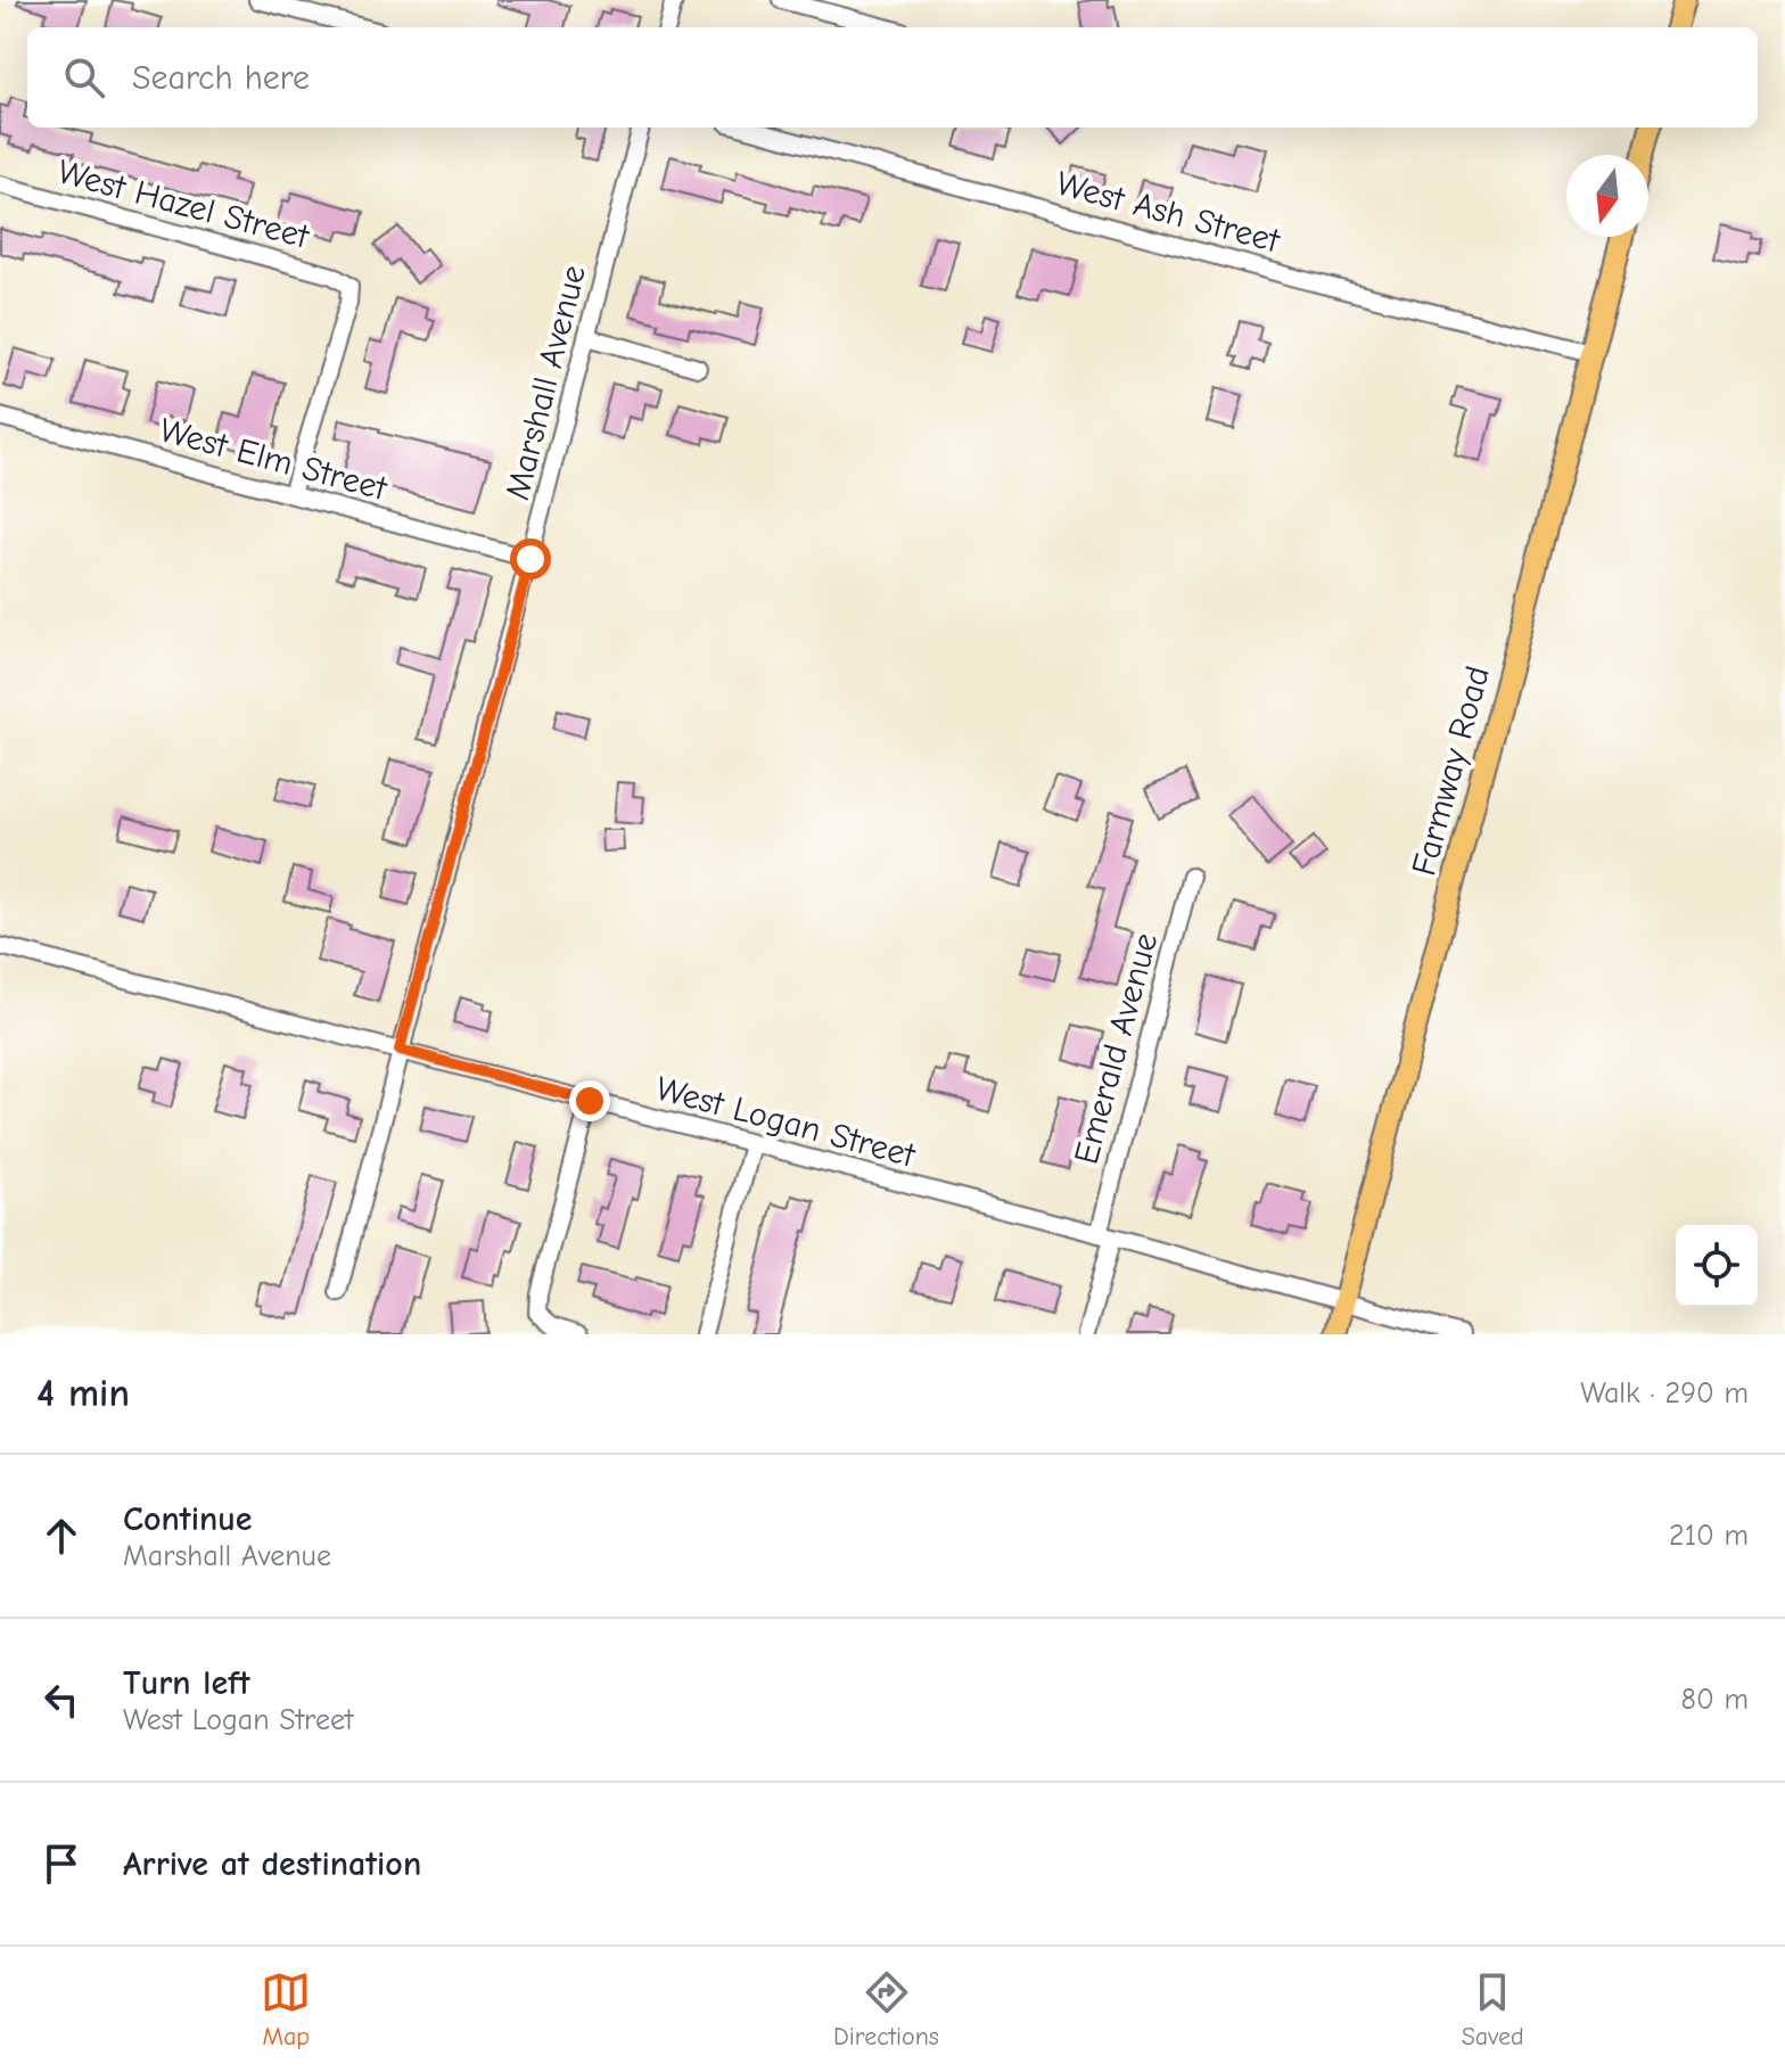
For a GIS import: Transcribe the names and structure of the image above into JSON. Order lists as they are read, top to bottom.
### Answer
{
  "streets": {
    "main road": ["Farmway Road"],
    "street": [
      "West Hazel Street",
      "West Ash Street",
      "Marshall Avenue",
      "West Elm Street",
      "Emerald Avenue",
      "West Logan Street"
    ]
  },
  "crossings": [
    ["West Hazel Street", "West Elm Street"],
    ["West Ash Street", "Farmway Road"],
    ["Marshall Avenue", "West Elm Street"],
    ["Marshall Avenue", "West Logan Street"],
    ["Farmway Road", "West Logan Street"],
    ["Emerald Avenue", "West Logan Street"]
  ],
  "north": "bottom",
  "page": {
    "search": "Search here",
    "heading": ["4 min", "Walk · 290 m"],
    "list": [
      ["Continue", "Marshall Avenue", "210 m"],
      ["Turn left", "West Logan Street", "80 m"],
      "Arrive at destination"
    ],
    "nav": ["Map", "Directions", "Saved"]
  }
}
